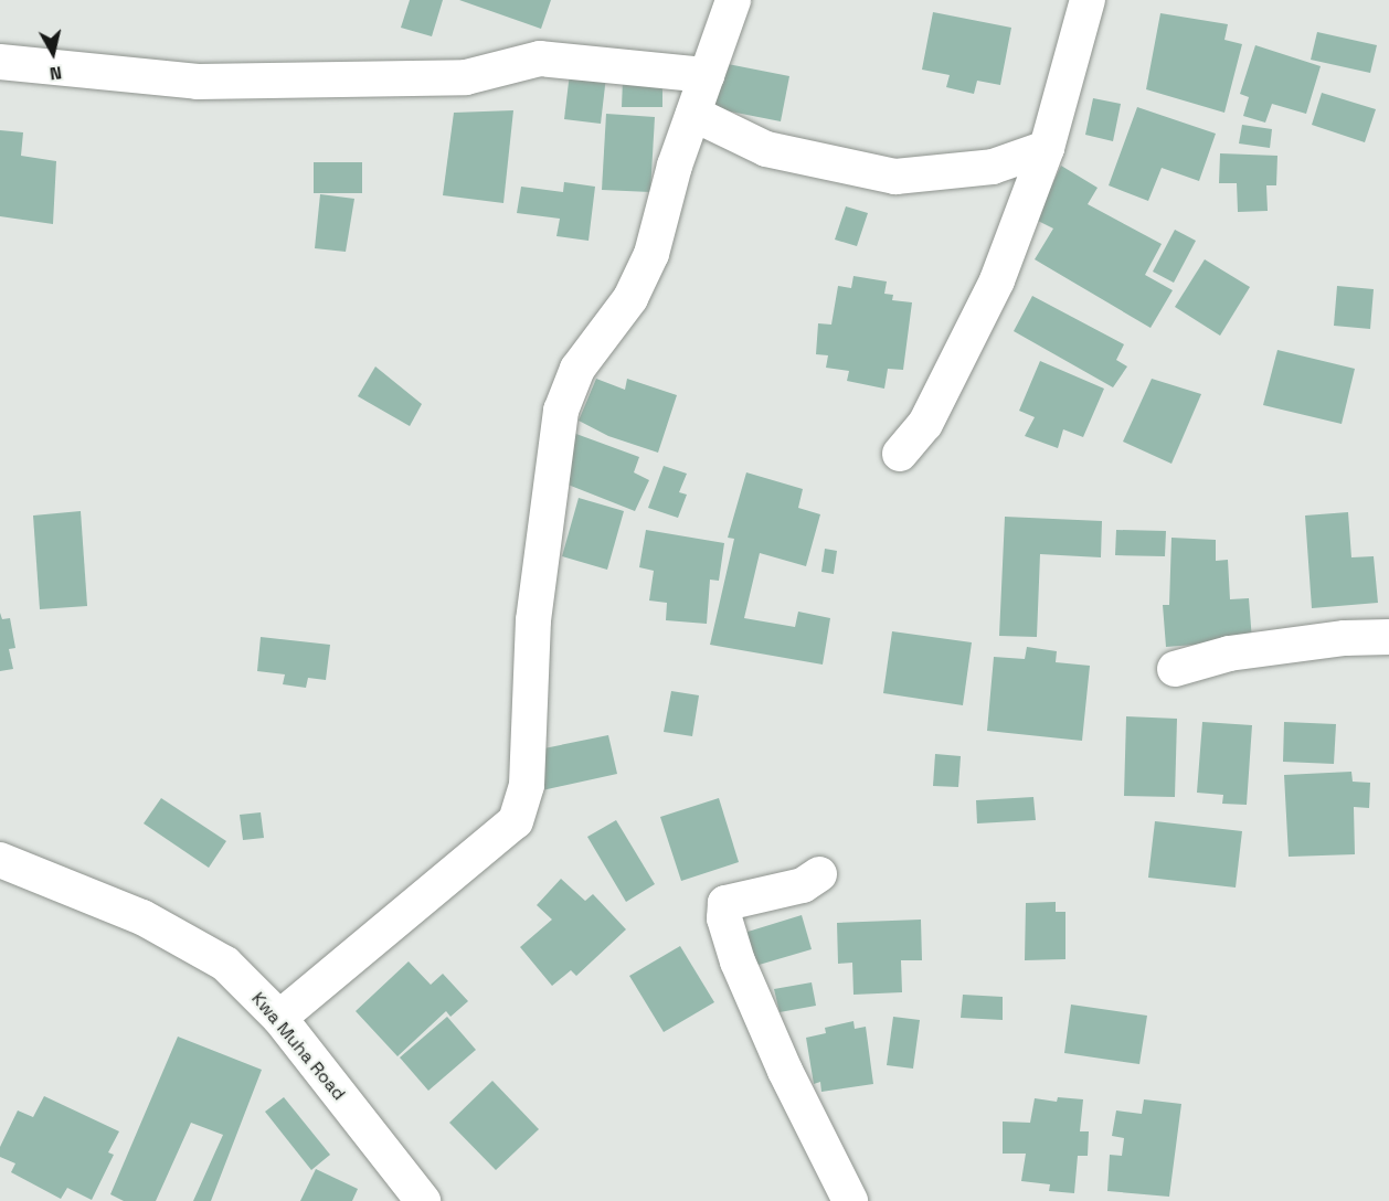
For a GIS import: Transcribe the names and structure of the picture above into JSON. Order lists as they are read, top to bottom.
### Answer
{
  "streets": {
    "street": ["Kwa Muha Road"]
  },
  "north": "bottom"
}
